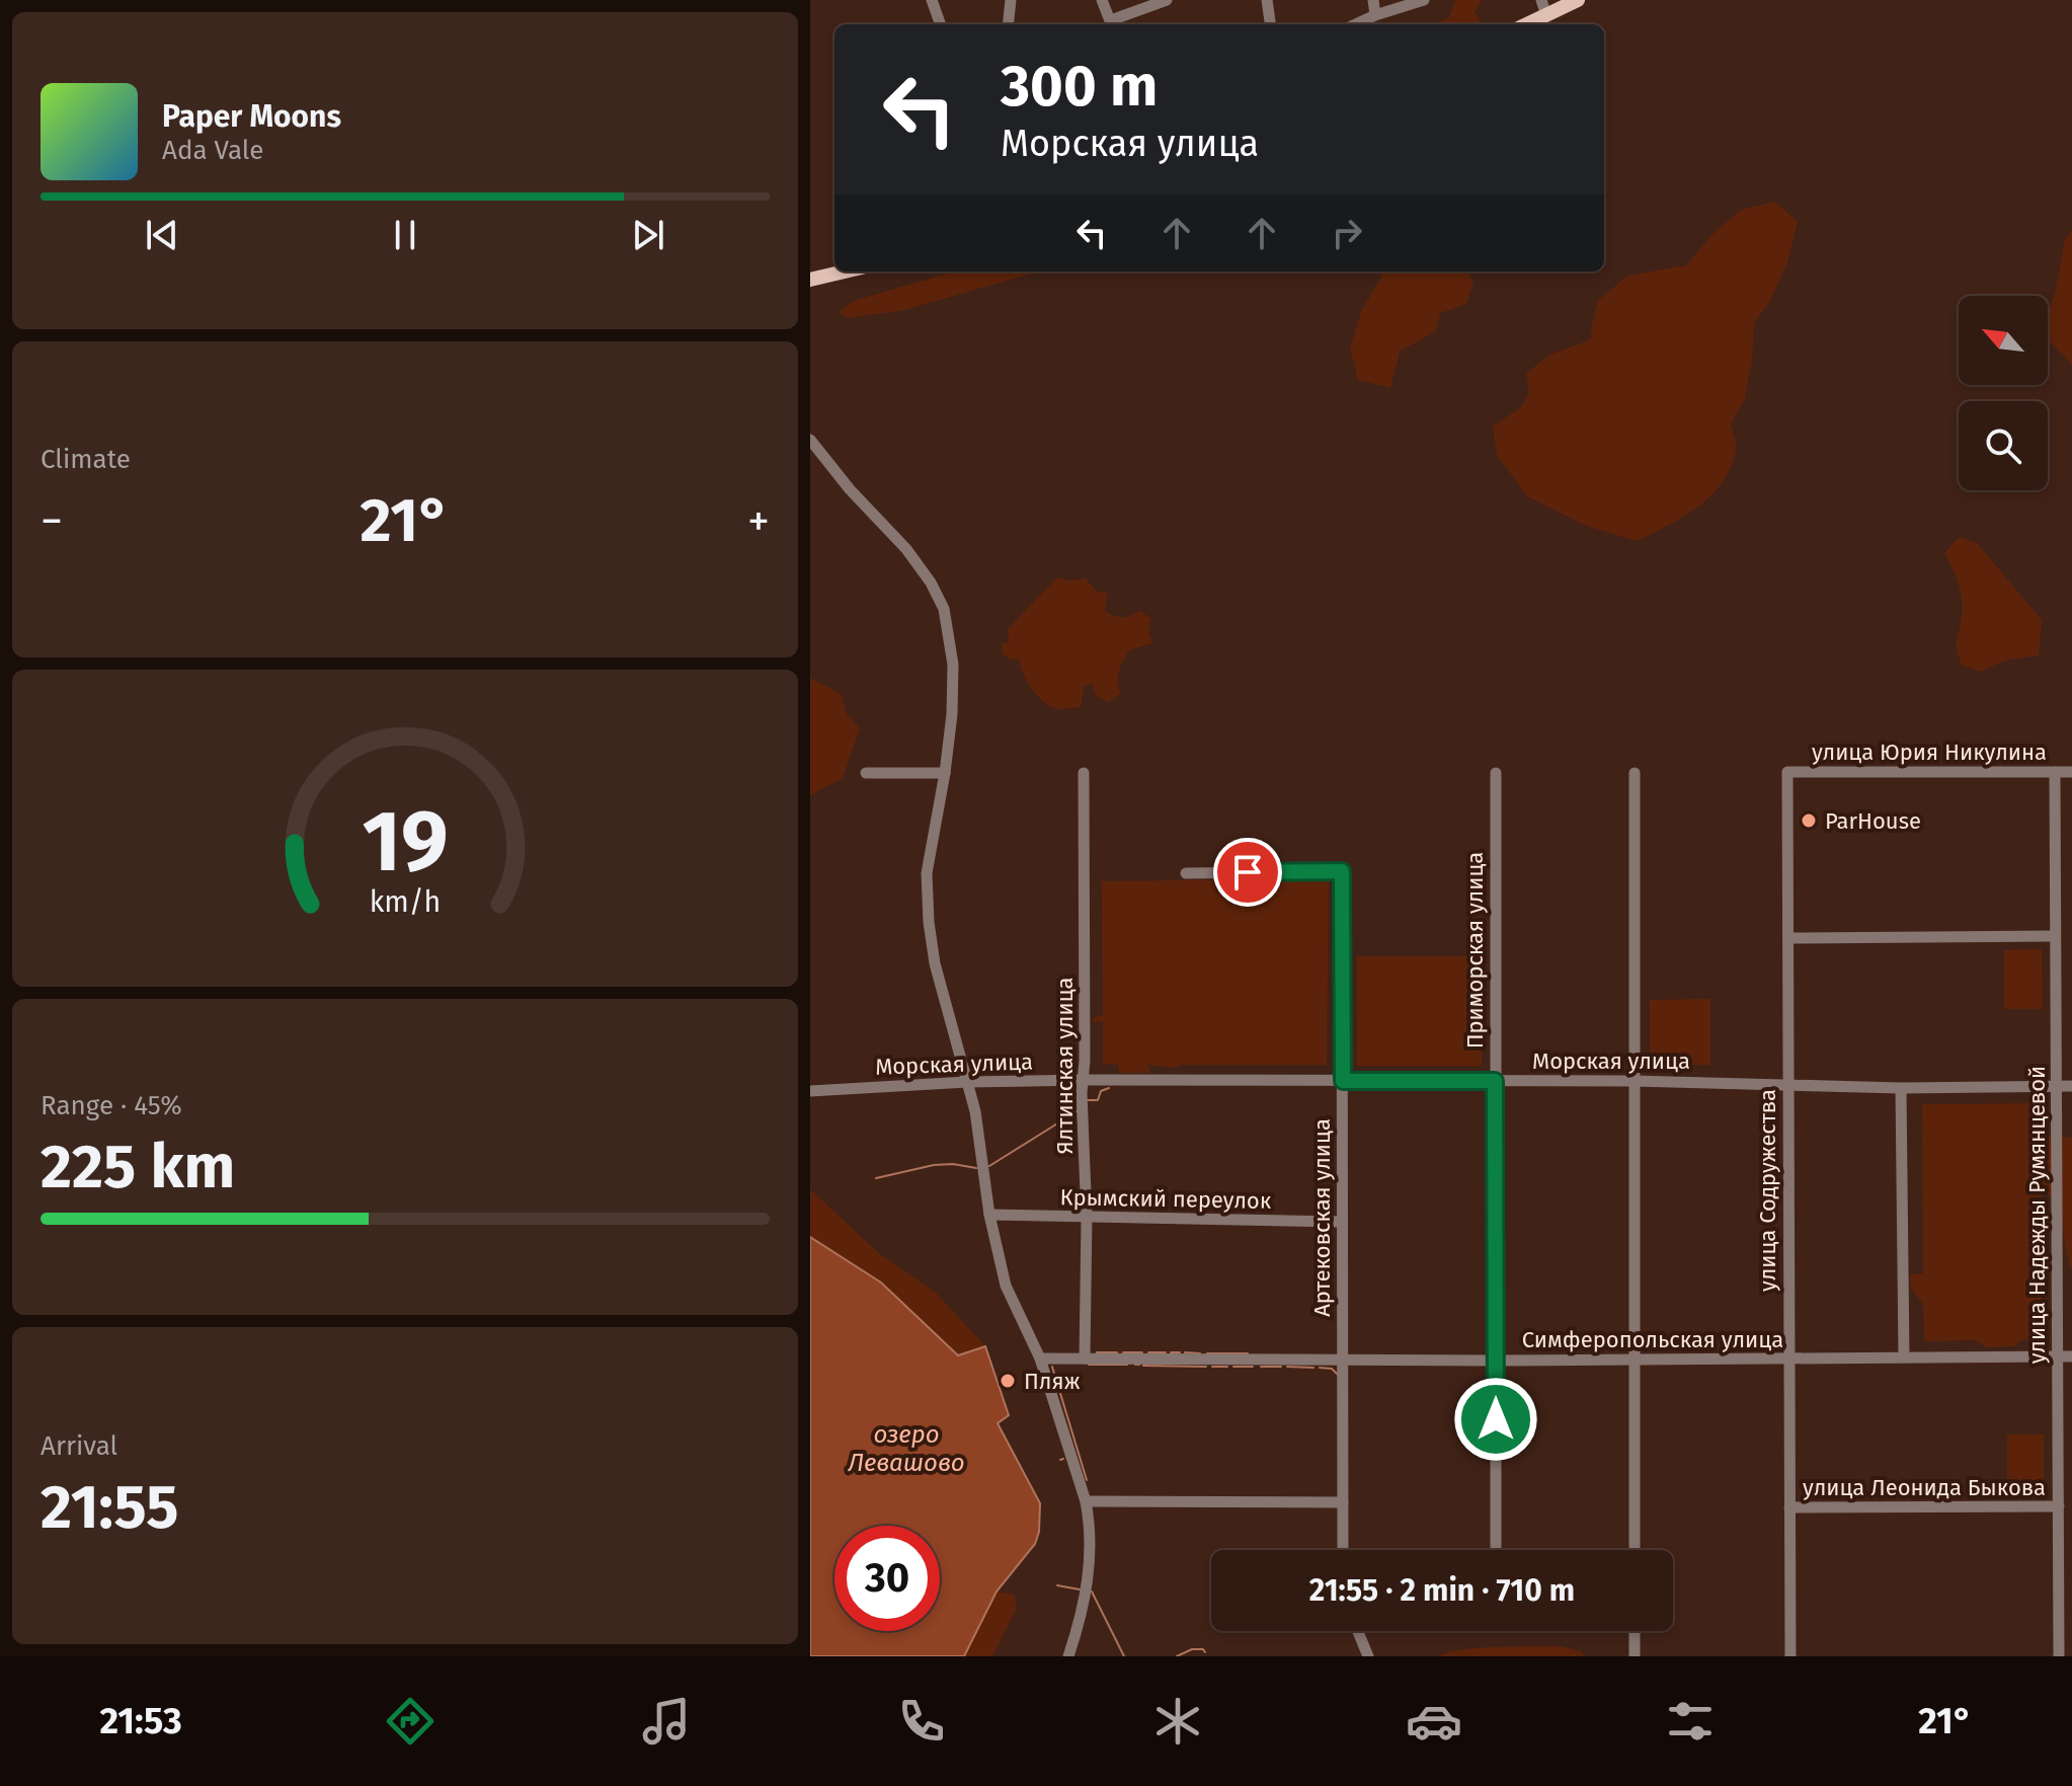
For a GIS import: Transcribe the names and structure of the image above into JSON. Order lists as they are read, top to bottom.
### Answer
{
  "streets": {
    "street": [
      "улица Юрия Никулина",
      "Приморская улица",
      "Морская улица",
      "Ялтинская улица",
      "улица Содружества",
      "Крымский переулок",
      "улица Надежды Румянцевой",
      "Артековская улица",
      "Симферопольская улица",
      "улица Леонида Быкова"
    ]
  },
  "crossings": [
    ["улица Юрия Никулина", "улица Содружества"],
    ["улица Юрия Никулина", "улица Надежды Румянцевой"],
    ["Приморская улица", "Морская улица"],
    ["Приморская улица", "Симферопольская улица"],
    ["Морская улица", "Ялтинская улица"],
    ["Морская улица", "улица Содружества"],
    ["Морская улица", "улица Надежды Румянцевой"],
    ["Морская улица", "Артековская улица"],
    ["Ялтинская улица", "Крымский переулок"],
    ["Ялтинская улица", "Симферопольская улица"],
    ["улица Содружества", "Симферопольская улица"],
    ["улица Содружества", "улица Леонида Быкова"],
    ["Крымский переулок", "Артековская улица"],
    ["улица Надежды Румянцевой", "Симферопольская улица"],
    ["улица Надежды Румянцевой", "улица Леонида Быкова"],
    ["Артековская улица", "Симферопольская улица"]
  ],
  "water": ["озеро Левашово"],
  "places": ["ParHouse", "Пляж"],
  "north": "top left",
  "page": {
    "turn": ["300 m", "Морская улица"],
    "song": ["Paper Moons", "Ada Vale"],
    "tile": [
      "Climate",
      ["Range · 45%", "225 km"],
      ["Arrival", "21:55"]
    ],
    "heat": ["−", "21°", "+"],
    "limit": "30",
    "trip": "21:55 · 2 min · 710 m",
    "tabs": ["21:53", "21°"],
    "gauge": ["19", "km/h"]
  }
}
